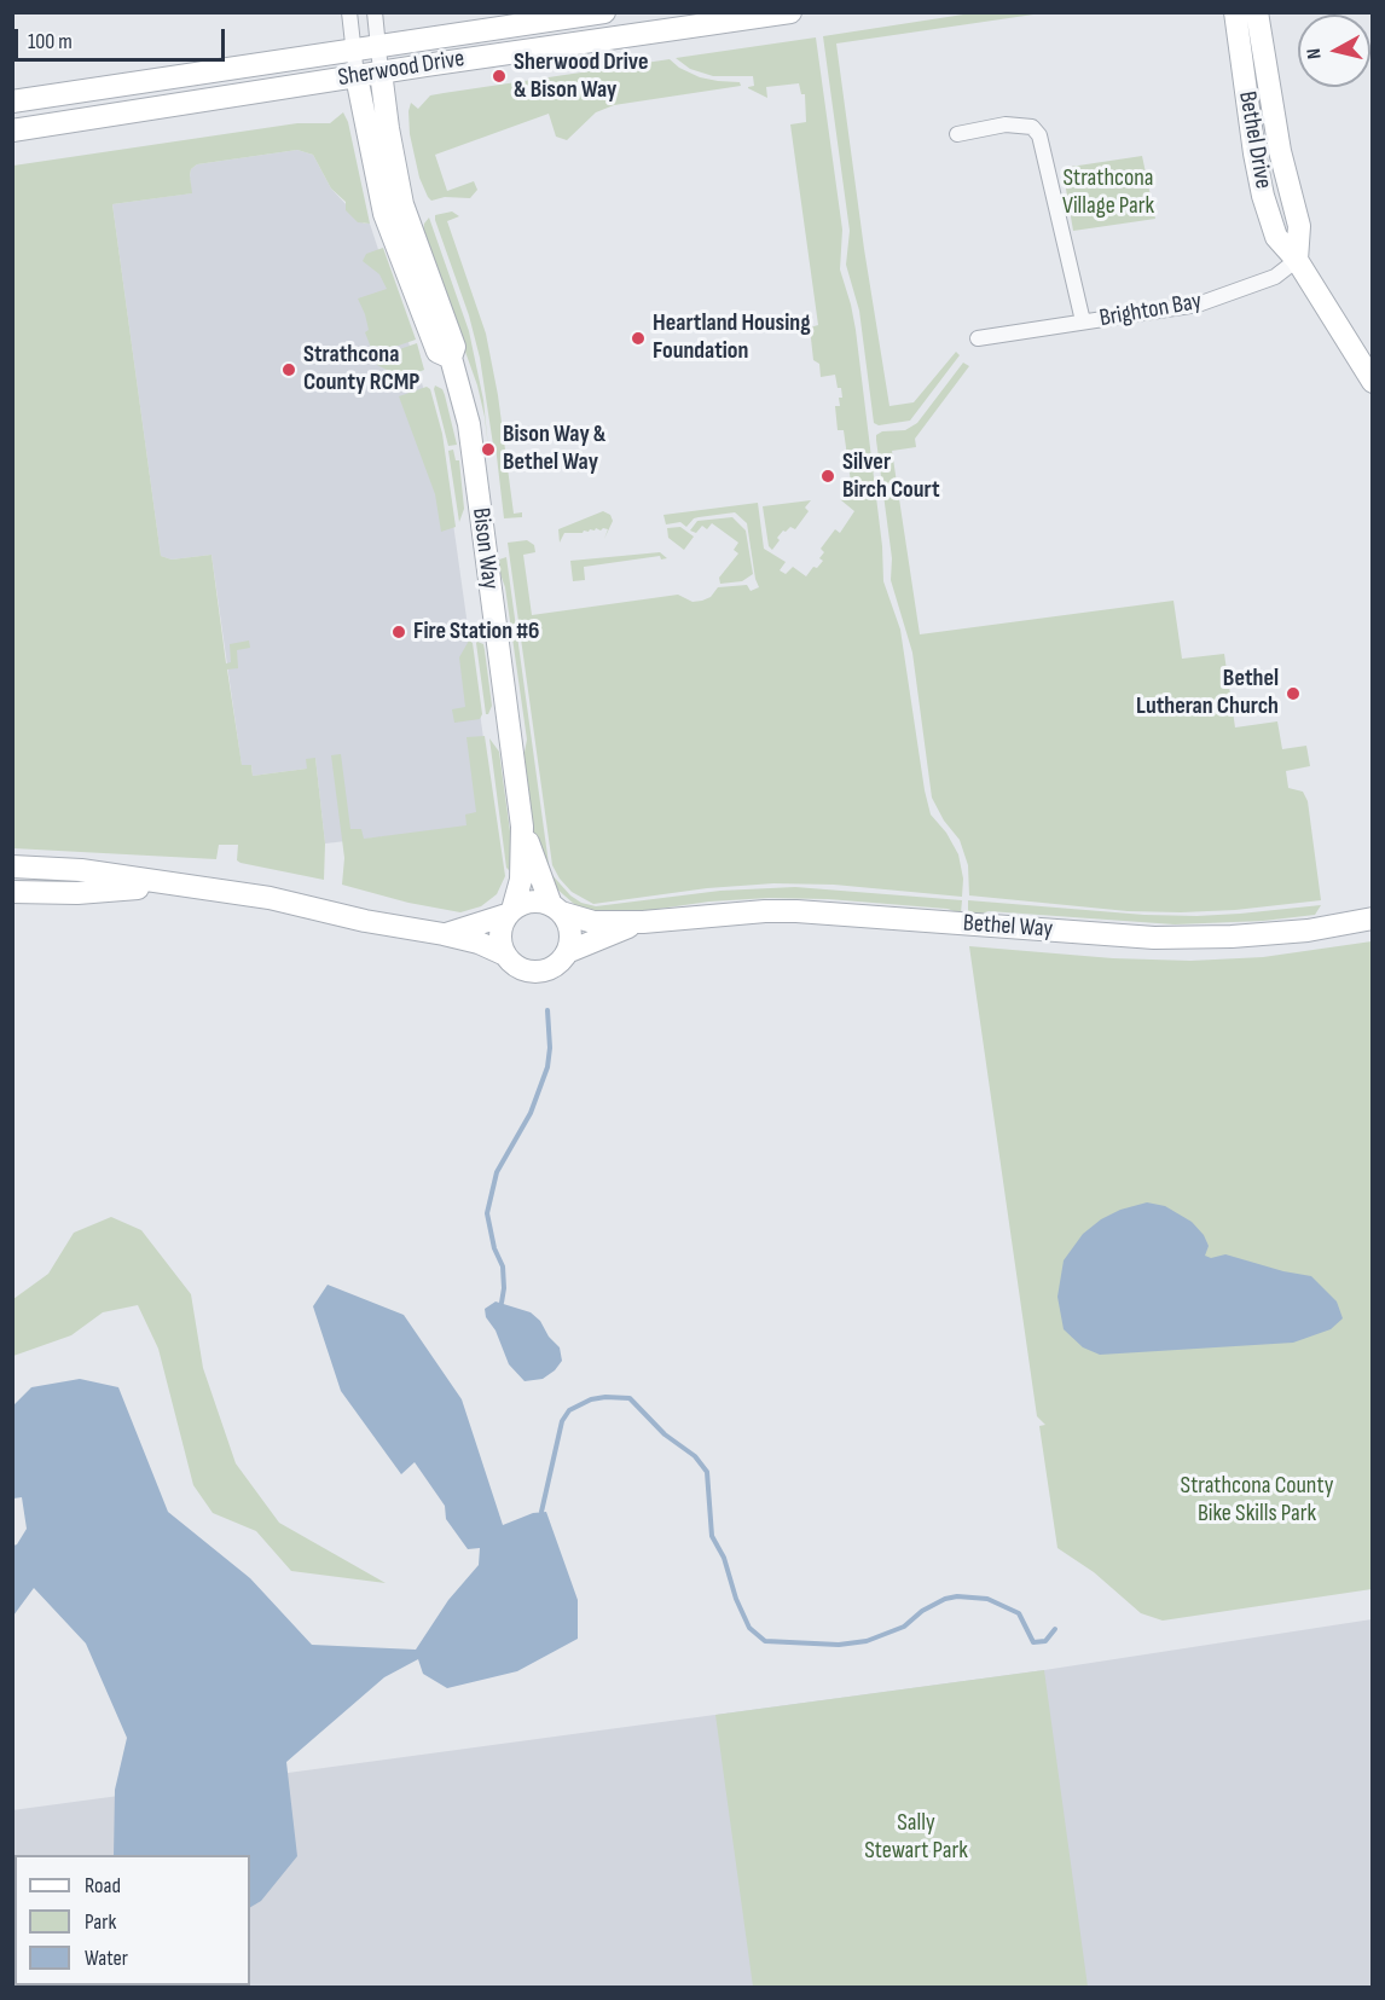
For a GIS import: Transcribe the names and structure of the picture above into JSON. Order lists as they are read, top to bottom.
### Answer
{
  "streets": {
    "street": [
      "Sherwood Drive",
      "Bethel Drive",
      "Brighton Bay",
      "Bison Way",
      "Bethel Way"
    ]
  },
  "crossings": [
    ["Sherwood Drive", "Bison Way"],
    ["Bethel Drive", "Brighton Bay"],
    ["Bison Way", "Bethel Way"]
  ],
  "parks": ["Strathcona Village Park", "Strathcona County Bike Skills Park", "Sally Stewart Park"],
  "places": [
    "Sherwood Drive & Bison Way",
    "Heartland Housing Foundation",
    "Strathcona County RCMP",
    "Bison Way & Bethel Way",
    "Silver Birch Court",
    "Fire Station #6",
    "Bethel Lutheran Church"
  ],
  "legend": ["Road", "Park", "Water"],
  "scale_bar": "100 m",
  "north": "left"
}
